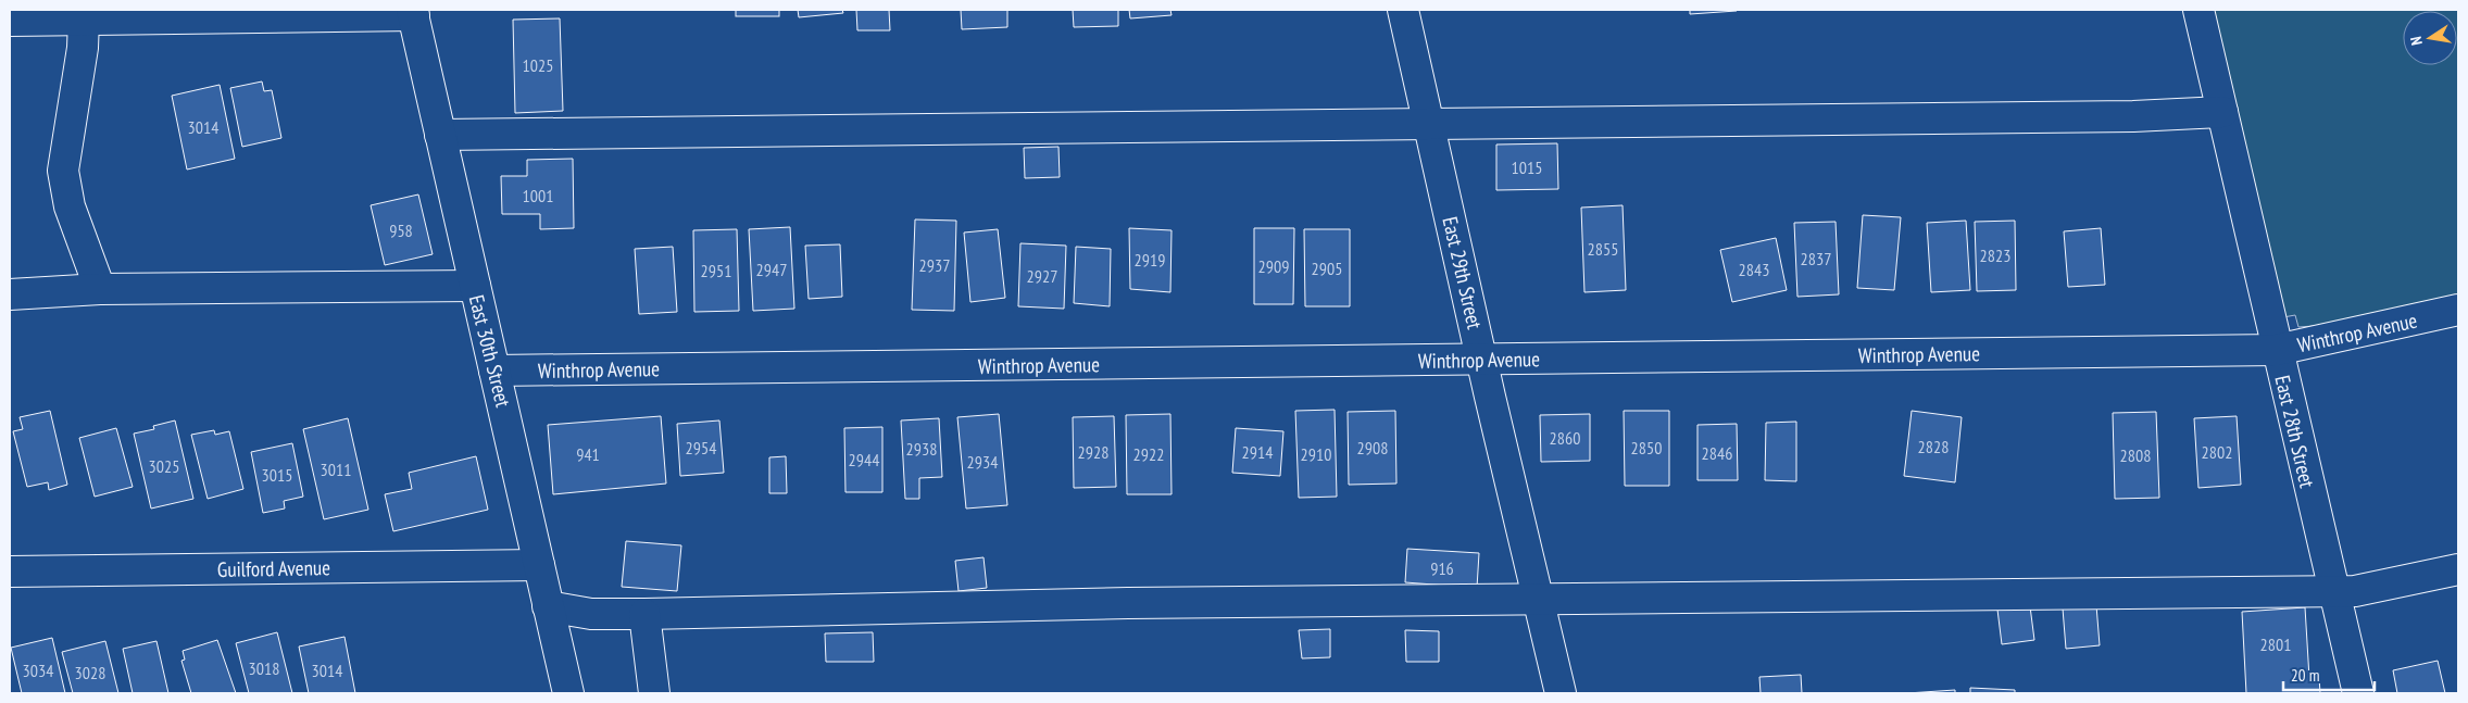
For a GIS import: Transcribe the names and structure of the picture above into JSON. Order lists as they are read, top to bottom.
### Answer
{
  "streets": {
    "street": [
      "East 29th Street",
      "Winthrop Avenue",
      "East 30th Street",
      "East 28th Street",
      "Guilford Avenue"
    ]
  },
  "crossings": [
    ["East 29th Street", "Winthrop Avenue"],
    ["Winthrop Avenue", "East 30th Street"],
    ["Winthrop Avenue", "East 28th Street"],
    ["East 30th Street", "Guilford Avenue"]
  ],
  "house_numbers": [
    "1025",
    "3014",
    "1015",
    "1001",
    "958",
    "2855",
    "2823",
    "2837",
    "2919",
    "2937",
    "2909",
    "2905",
    "2947",
    "2843",
    "2951",
    "2927",
    "2860",
    "2828",
    "2954",
    "2908",
    "2850",
    "2938",
    "2928",
    "2914",
    "2802",
    "2846",
    "941",
    "2922",
    "2910",
    "2808",
    "2944",
    "2934",
    "3025",
    "3011",
    "3015",
    "916",
    "2801",
    "3018",
    "3034",
    "3014",
    "3028"
  ],
  "scale_bar": "20 m",
  "north": "left"
}
